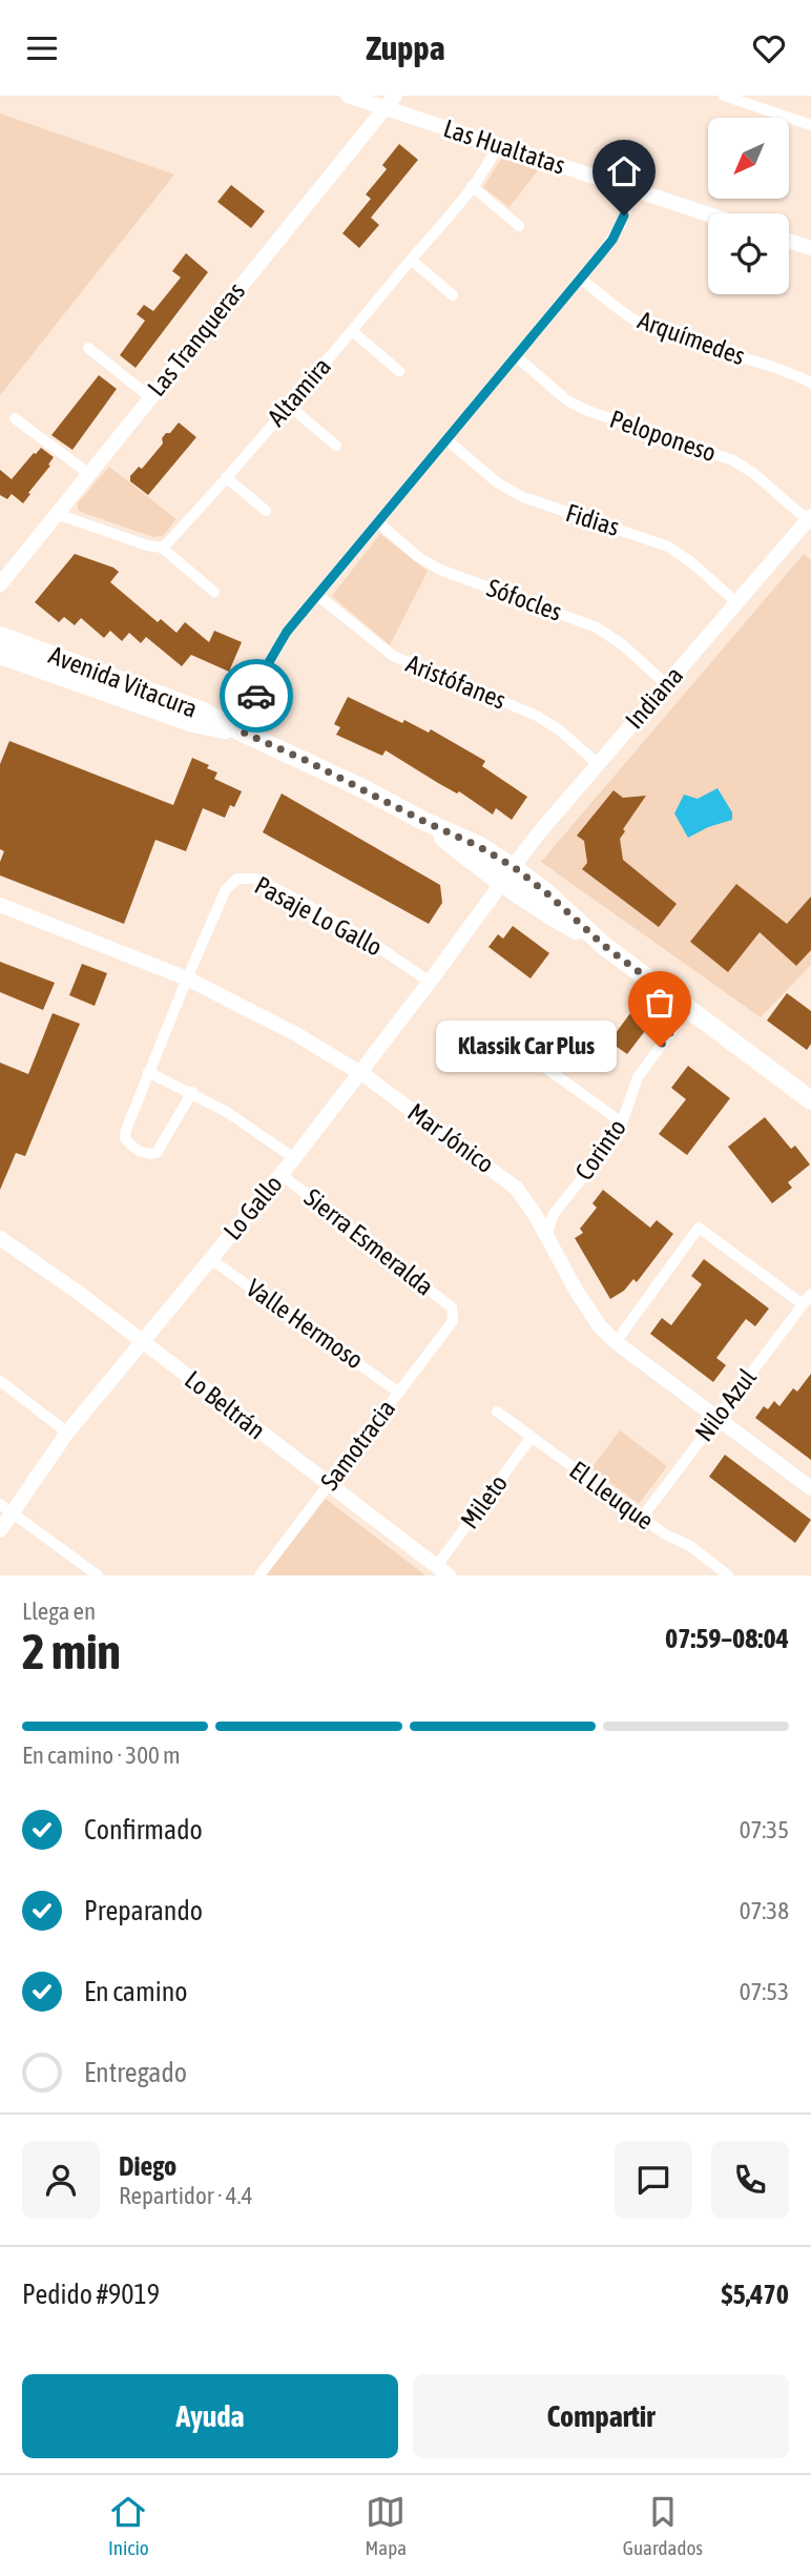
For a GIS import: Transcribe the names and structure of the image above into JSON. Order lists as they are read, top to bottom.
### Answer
{
  "streets": {
    "main road": ["Avenida Vitacura"],
    "street": [
      "Las Hualtatas",
      "Arquímedes",
      "Las Tranqueras",
      "Altamira",
      "Peloponeso",
      "Fidias",
      "Sófocles",
      "Aristófanes",
      "Indiana",
      "Pasaje Lo Gallo",
      "Mar Jónico",
      "Corinto",
      "Lo Gallo",
      "Sierra Esmeralda",
      "Valle Hermoso",
      "Lo Beltrán",
      "Nilo Azul",
      "Samotracia",
      "El Lleuque",
      "Mileto"
    ]
  },
  "crossings": [
    ["Las Hualtatas", "Las Tranqueras"],
    ["Las Hualtatas", "Altamira"],
    ["Peloponeso", "Indiana"],
    ["Fidias", "Indiana"],
    ["Sófocles", "Indiana"],
    ["Avenida Vitacura", "Indiana"],
    ["Avenida Vitacura", "Corinto"],
    ["Avenida Vitacura", "Lo Gallo"],
    ["Aristófanes", "Indiana"],
    ["Indiana", "Lo Gallo"],
    ["Pasaje Lo Gallo", "Mar Jónico"],
    ["Pasaje Lo Gallo", "Lo Gallo"],
    ["Mar Jónico", "Corinto"],
    ["Mar Jónico", "Lo Gallo"],
    ["Mar Jónico", "Nilo Azul"],
    ["Lo Gallo", "Sierra Esmeralda"],
    ["Lo Gallo", "Valle Hermoso"],
    ["Lo Gallo", "Lo Beltrán"],
    ["Sierra Esmeralda", "Samotracia"],
    ["Valle Hermoso", "Samotracia"],
    ["Lo Beltrán", "Samotracia"],
    ["Lo Beltrán", "Mileto"],
    ["Nilo Azul", "El Lleuque"],
    ["El Lleuque", "Mileto"]
  ],
  "places": ["Klassik Car Plus"],
  "north": "bottom left",
  "page": {
    "header": "Zuppa",
    "bubble": "Klassik Car Plus",
    "heading": ["2 min", "Llega en", "07:59–08:04"],
    "panel": [
      "Diego",
      "Repartidor · 4.4",
      "Pedido #9019",
      "$5,470"
    ],
    "bar": "En camino · 300 m",
    "list": [
      ["Confirmado", "07:35"],
      ["Preparando", "07:38"],
      ["En camino", "07:53"],
      "Entregado"
    ],
    "buttons": ["Ayuda", "Compartir"],
    "tabs": ["Inicio", "Mapa", "Guardados"]
  }
}
